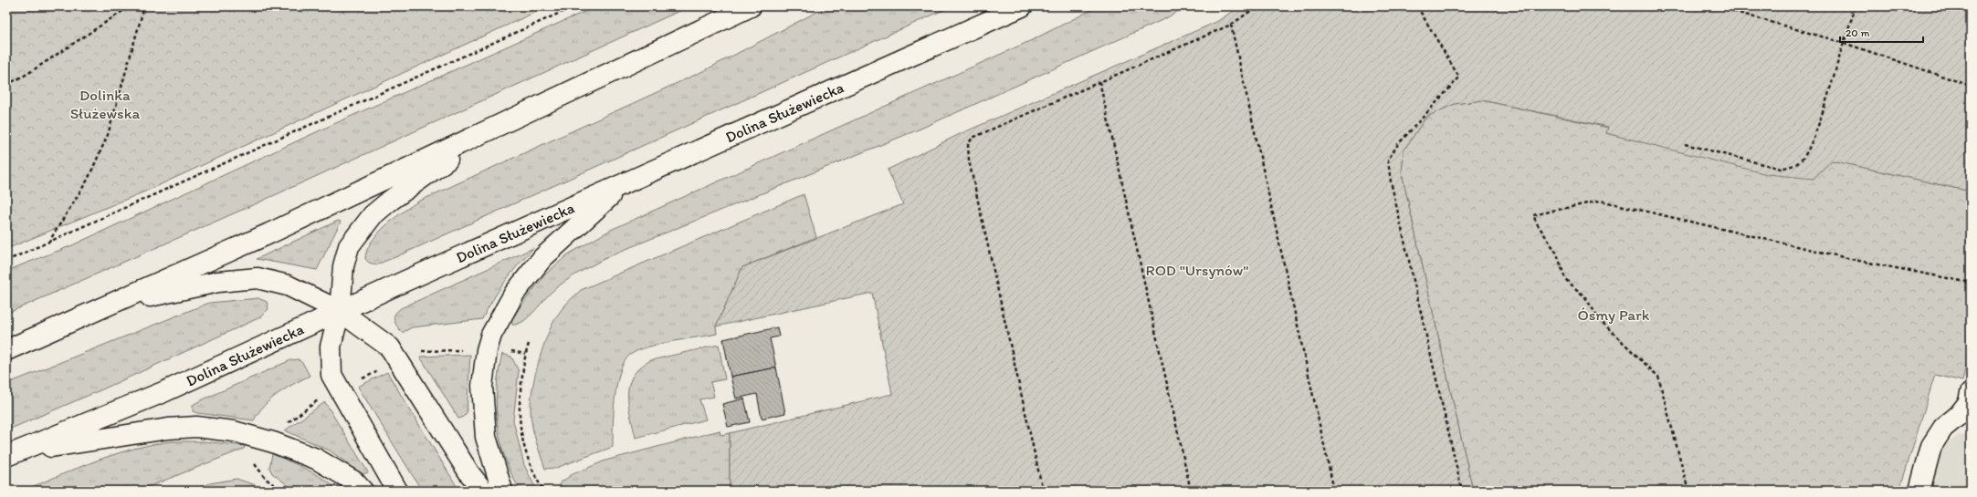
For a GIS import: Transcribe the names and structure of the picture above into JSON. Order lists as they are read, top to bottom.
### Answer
{
  "streets": {
    "main road": ["Dolina Służewiecka"]
  },
  "parks": ["Dolinka Służewska", "ROD \"Ursynów\"", "Ósmy Park"],
  "scale_bar": "20 m"
}
